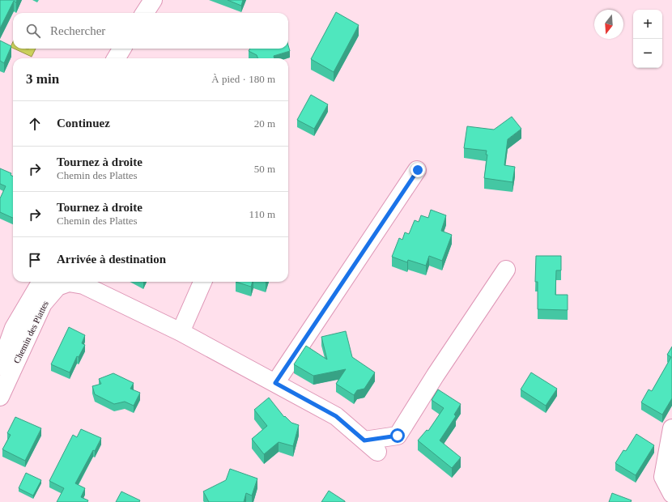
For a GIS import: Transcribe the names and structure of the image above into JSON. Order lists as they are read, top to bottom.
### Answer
{
  "streets": {
    "street": ["Chemin des Plattes"]
  },
  "north": "bottom",
  "page": {
    "map_buttons": ["+", "−"],
    "search": "Rechercher",
    "heading": ["3 min", "À pied · 180 m"],
    "list": [
      ["Continuez", "20 m"],
      ["Tournez à droite", "Chemin des Plattes", "50 m"],
      ["Tournez à droite", "Chemin des Plattes", "110 m"],
      "Arrivée à destination"
    ]
  }
}
